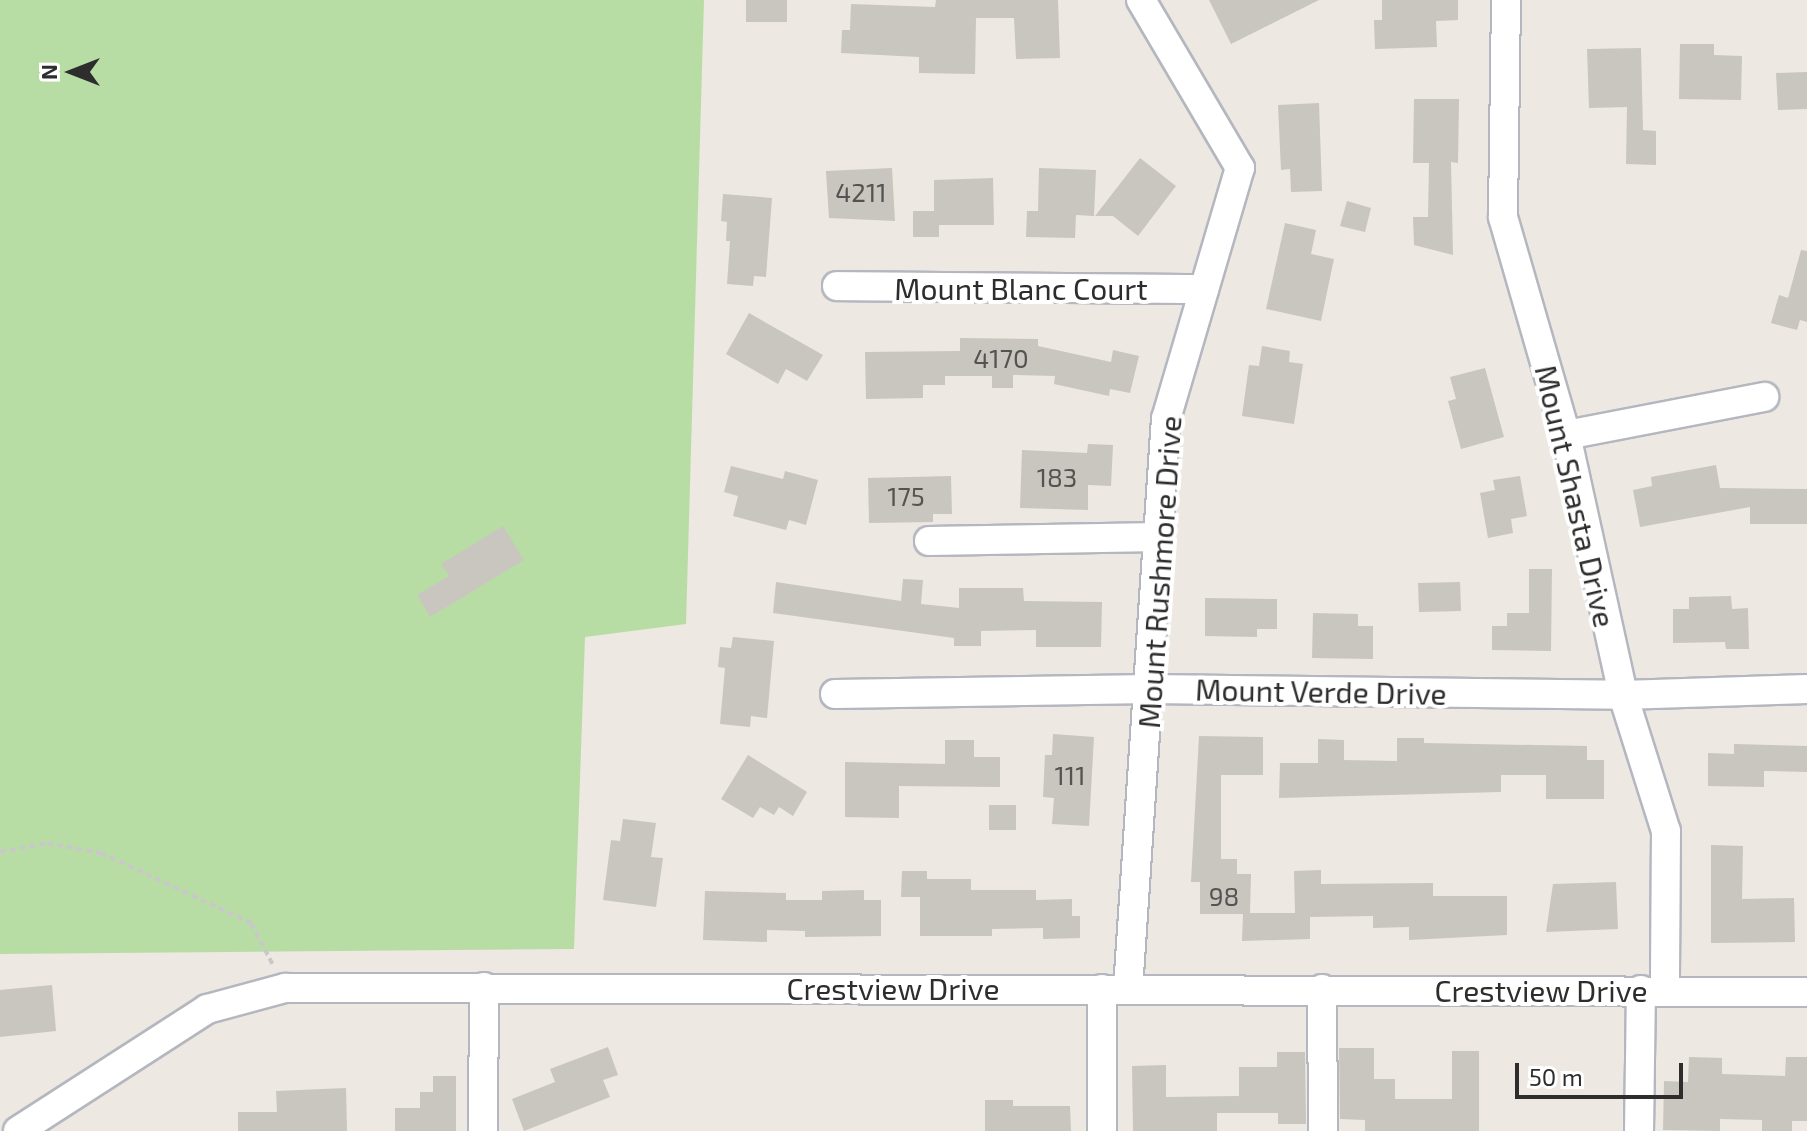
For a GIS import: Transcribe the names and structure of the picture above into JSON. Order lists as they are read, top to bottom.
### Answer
{
  "streets": {
    "street": [
      "Mount Blanc Court",
      "Mount Shasta Drive",
      "Mount Rushmore Drive",
      "Mount Verde Drive",
      "Crestview Drive"
    ]
  },
  "crossings": [
    ["Mount Blanc Court", "Mount Rushmore Drive"],
    ["Mount Shasta Drive", "Mount Verde Drive"],
    ["Mount Shasta Drive", "Crestview Drive"],
    ["Mount Rushmore Drive", "Mount Verde Drive"],
    ["Mount Rushmore Drive", "Crestview Drive"]
  ],
  "house_numbers": [
    "4211",
    "4170",
    "183",
    "175",
    "111",
    "98"
  ],
  "scale_bar": "50 m",
  "north": "left"
}
